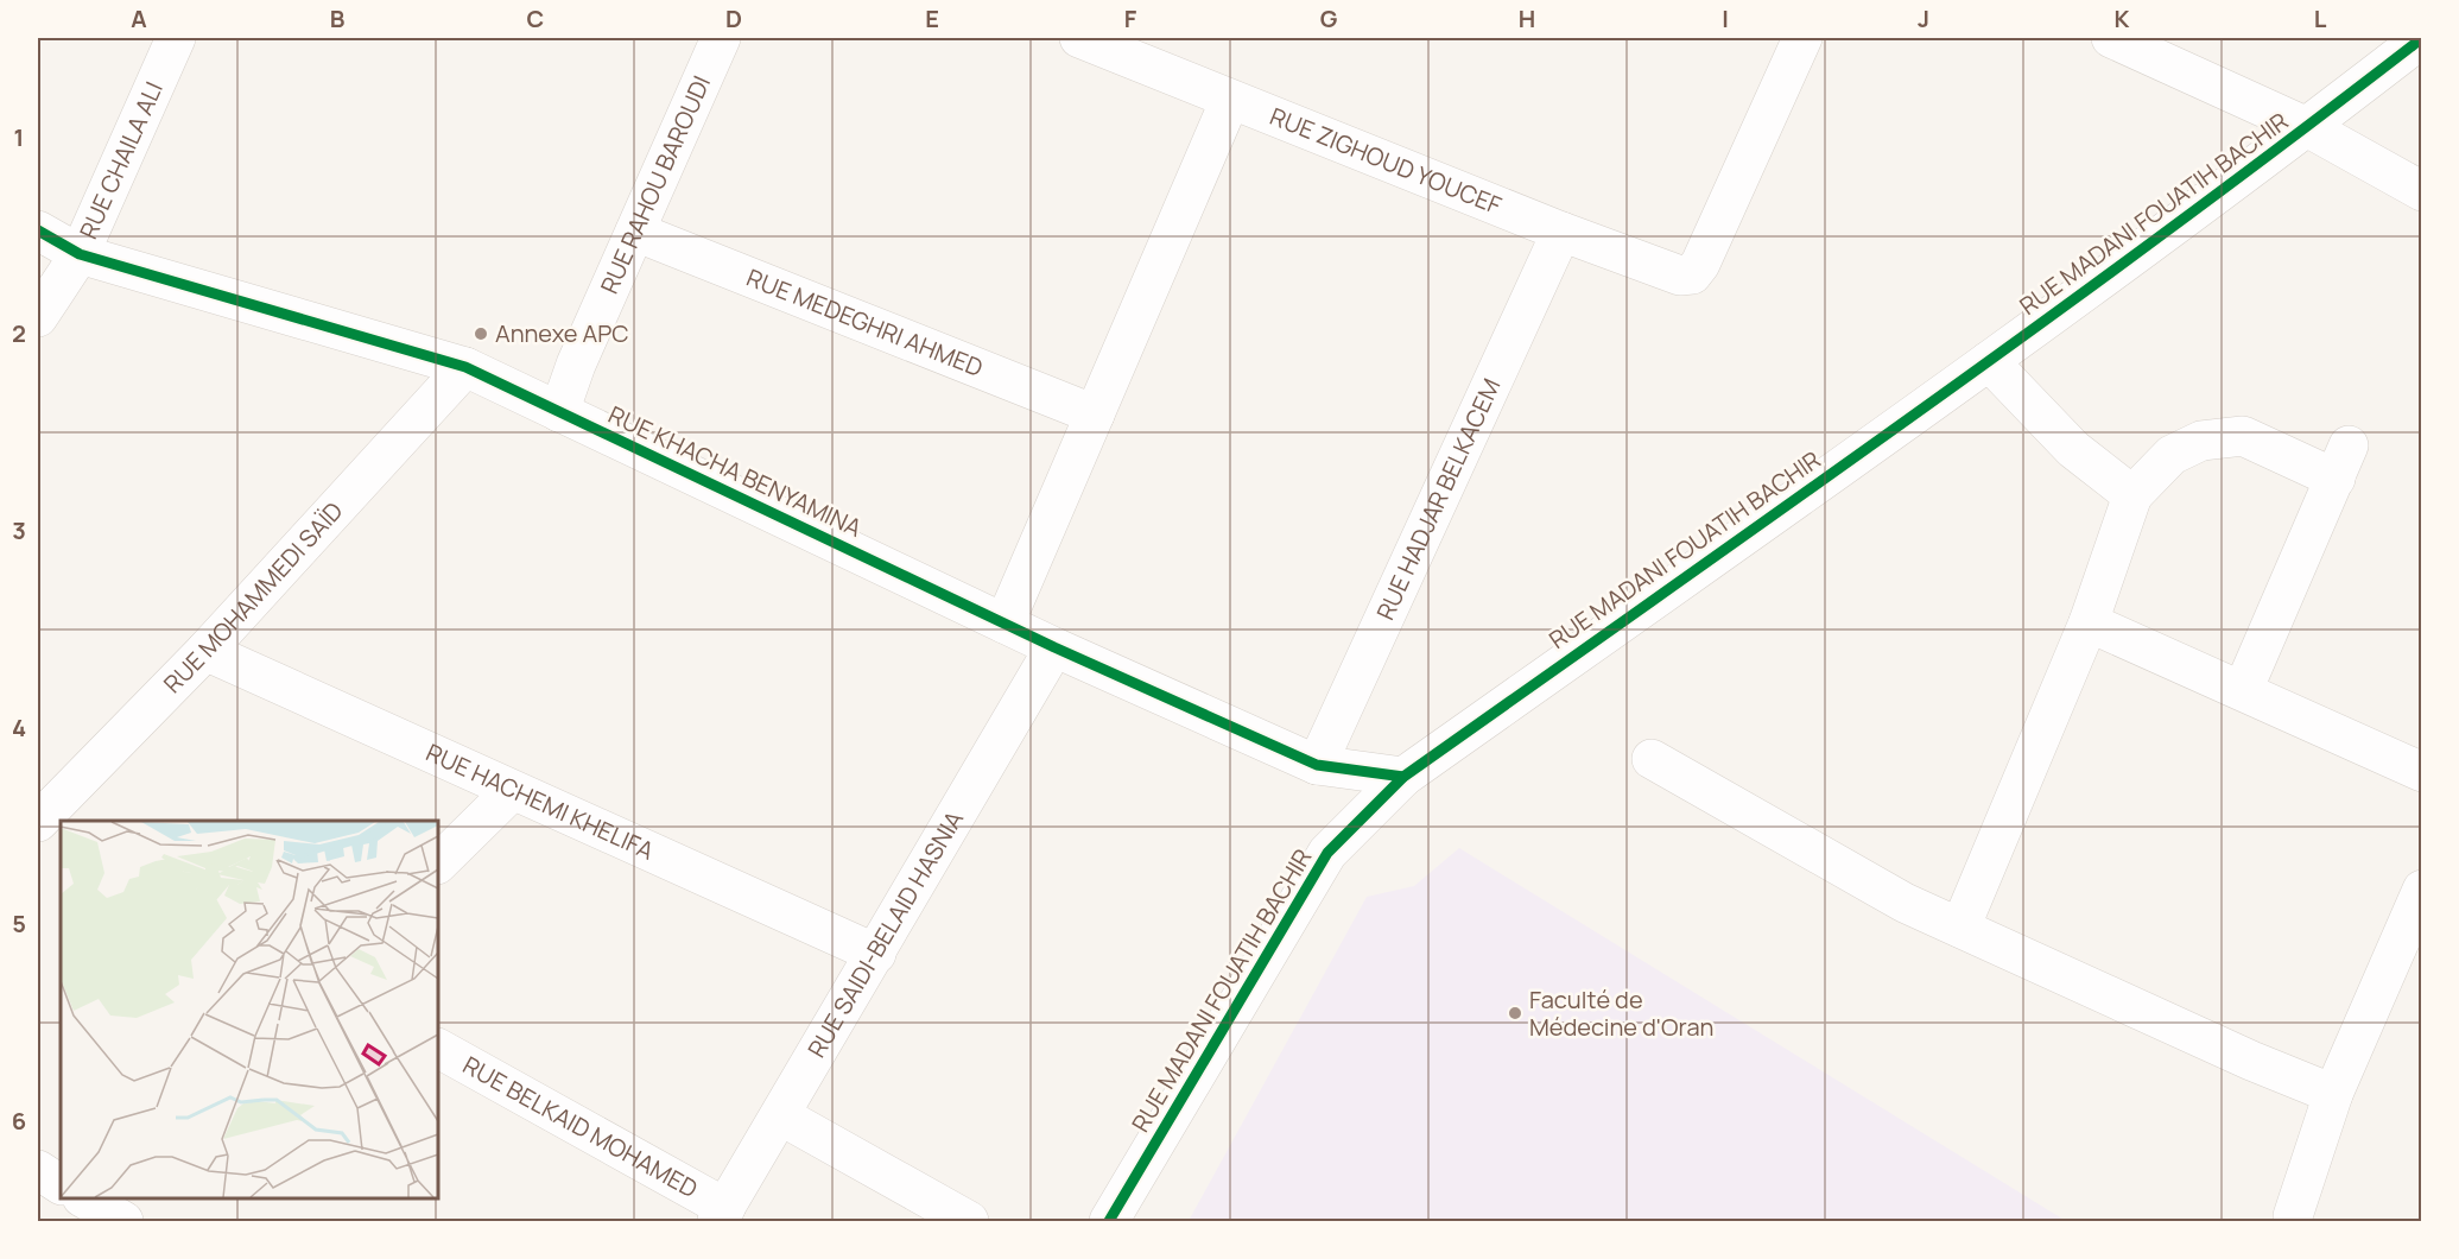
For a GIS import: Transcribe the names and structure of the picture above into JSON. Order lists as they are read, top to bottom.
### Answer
{
  "streets": {
    "street": [
      "RUE CHAILA ALI",
      "RUE ZIGHOUD YOUCEF",
      "RUE RAHOU BAROUDI",
      "RUE MADANI FOUATIH BACHIR",
      "RUE MEDEGHRI AHMED",
      "RUE KHACHA BENYAMINA",
      "RUE HADJAR BELKACEM",
      "RUE MOHAMMEDI SAÏD",
      "RUE HACHEMI KHELIFA",
      "RUE SAIDI-BELAID HASNIA",
      "RUE BELKAID MOHAMED"
    ]
  },
  "crossings": [
    ["RUE CHAILA ALI", "RUE KHACHA BENYAMINA"],
    ["RUE ZIGHOUD YOUCEF", "RUE HADJAR BELKACEM"],
    ["RUE RAHOU BAROUDI", "RUE MEDEGHRI AHMED"],
    ["RUE RAHOU BAROUDI", "RUE KHACHA BENYAMINA"],
    ["RUE MADANI FOUATIH BACHIR", "RUE KHACHA BENYAMINA"],
    ["RUE KHACHA BENYAMINA", "RUE HADJAR BELKACEM"],
    ["RUE KHACHA BENYAMINA", "RUE MOHAMMEDI SAÏD"],
    ["RUE KHACHA BENYAMINA", "RUE SAIDI-BELAID HASNIA"],
    ["RUE MOHAMMEDI SAÏD", "RUE HACHEMI KHELIFA"],
    ["RUE HACHEMI KHELIFA", "RUE SAIDI-BELAID HASNIA"],
    ["RUE SAIDI-BELAID HASNIA", "RUE BELKAID MOHAMED"]
  ],
  "places": ["Annexe APC", "Faculté de Médecine d'Oran"],
  "grid": {
    "columns": [
      "A",
      "B",
      "C",
      "D",
      "E",
      "F",
      "G",
      "H",
      "I",
      "J",
      "K",
      "L"
    ],
    "rows": [
      "1",
      "2",
      "3",
      "4",
      "5",
      "6"
    ]
  }
}
